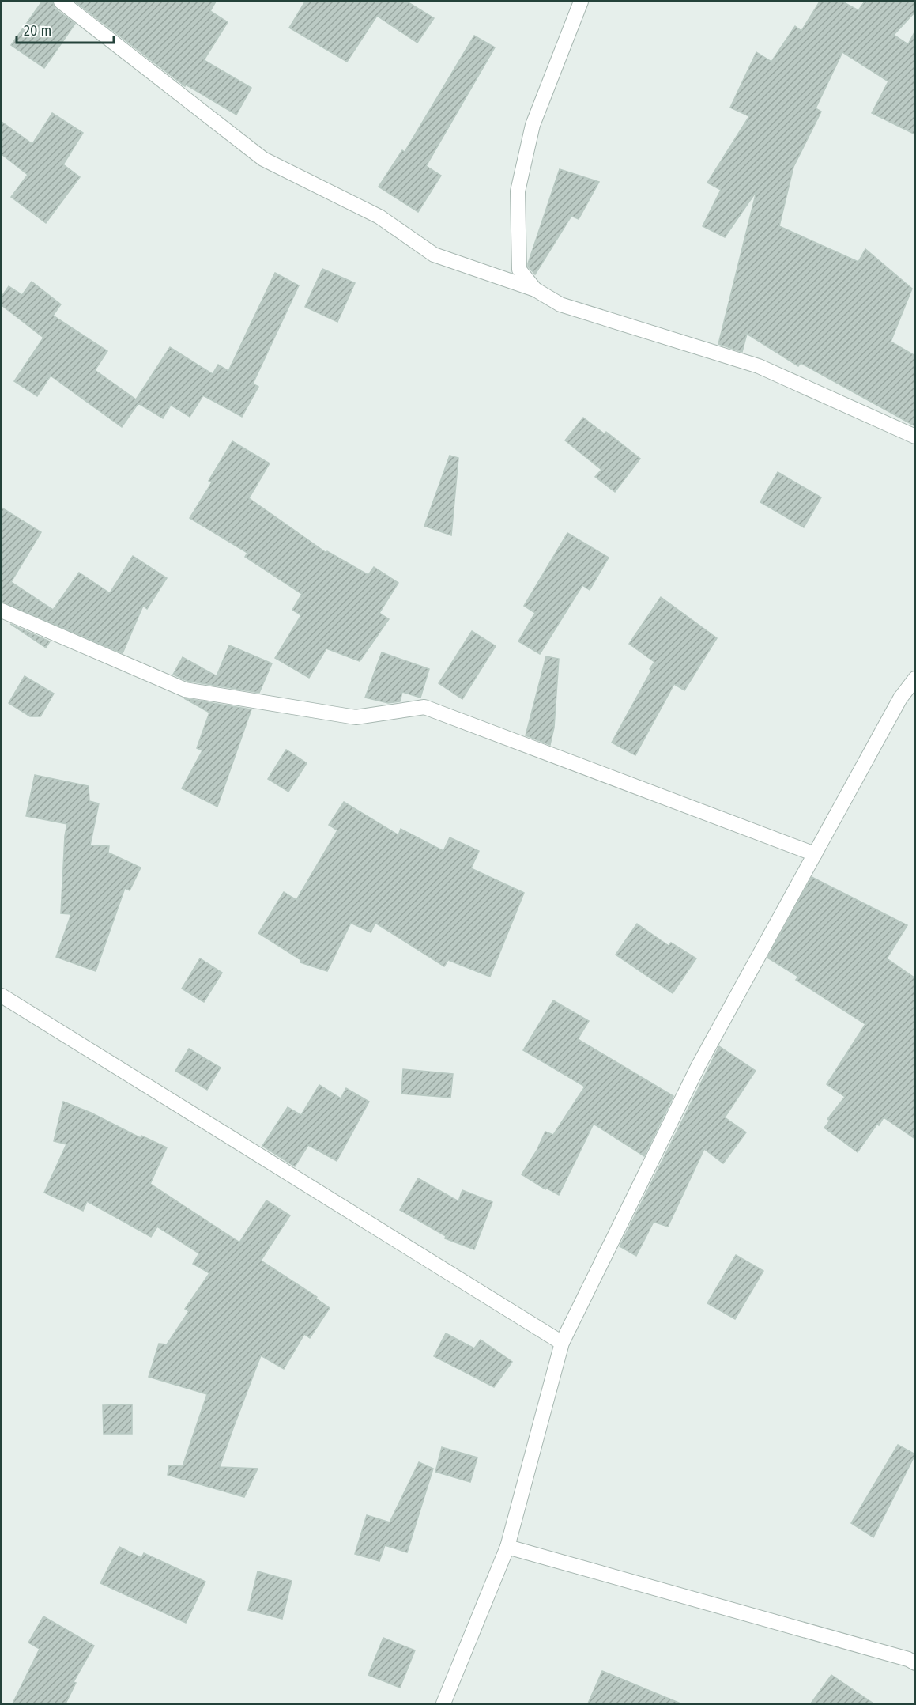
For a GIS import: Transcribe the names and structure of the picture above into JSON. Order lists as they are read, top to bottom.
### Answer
{
  "scale_bar": "20 m"
}
